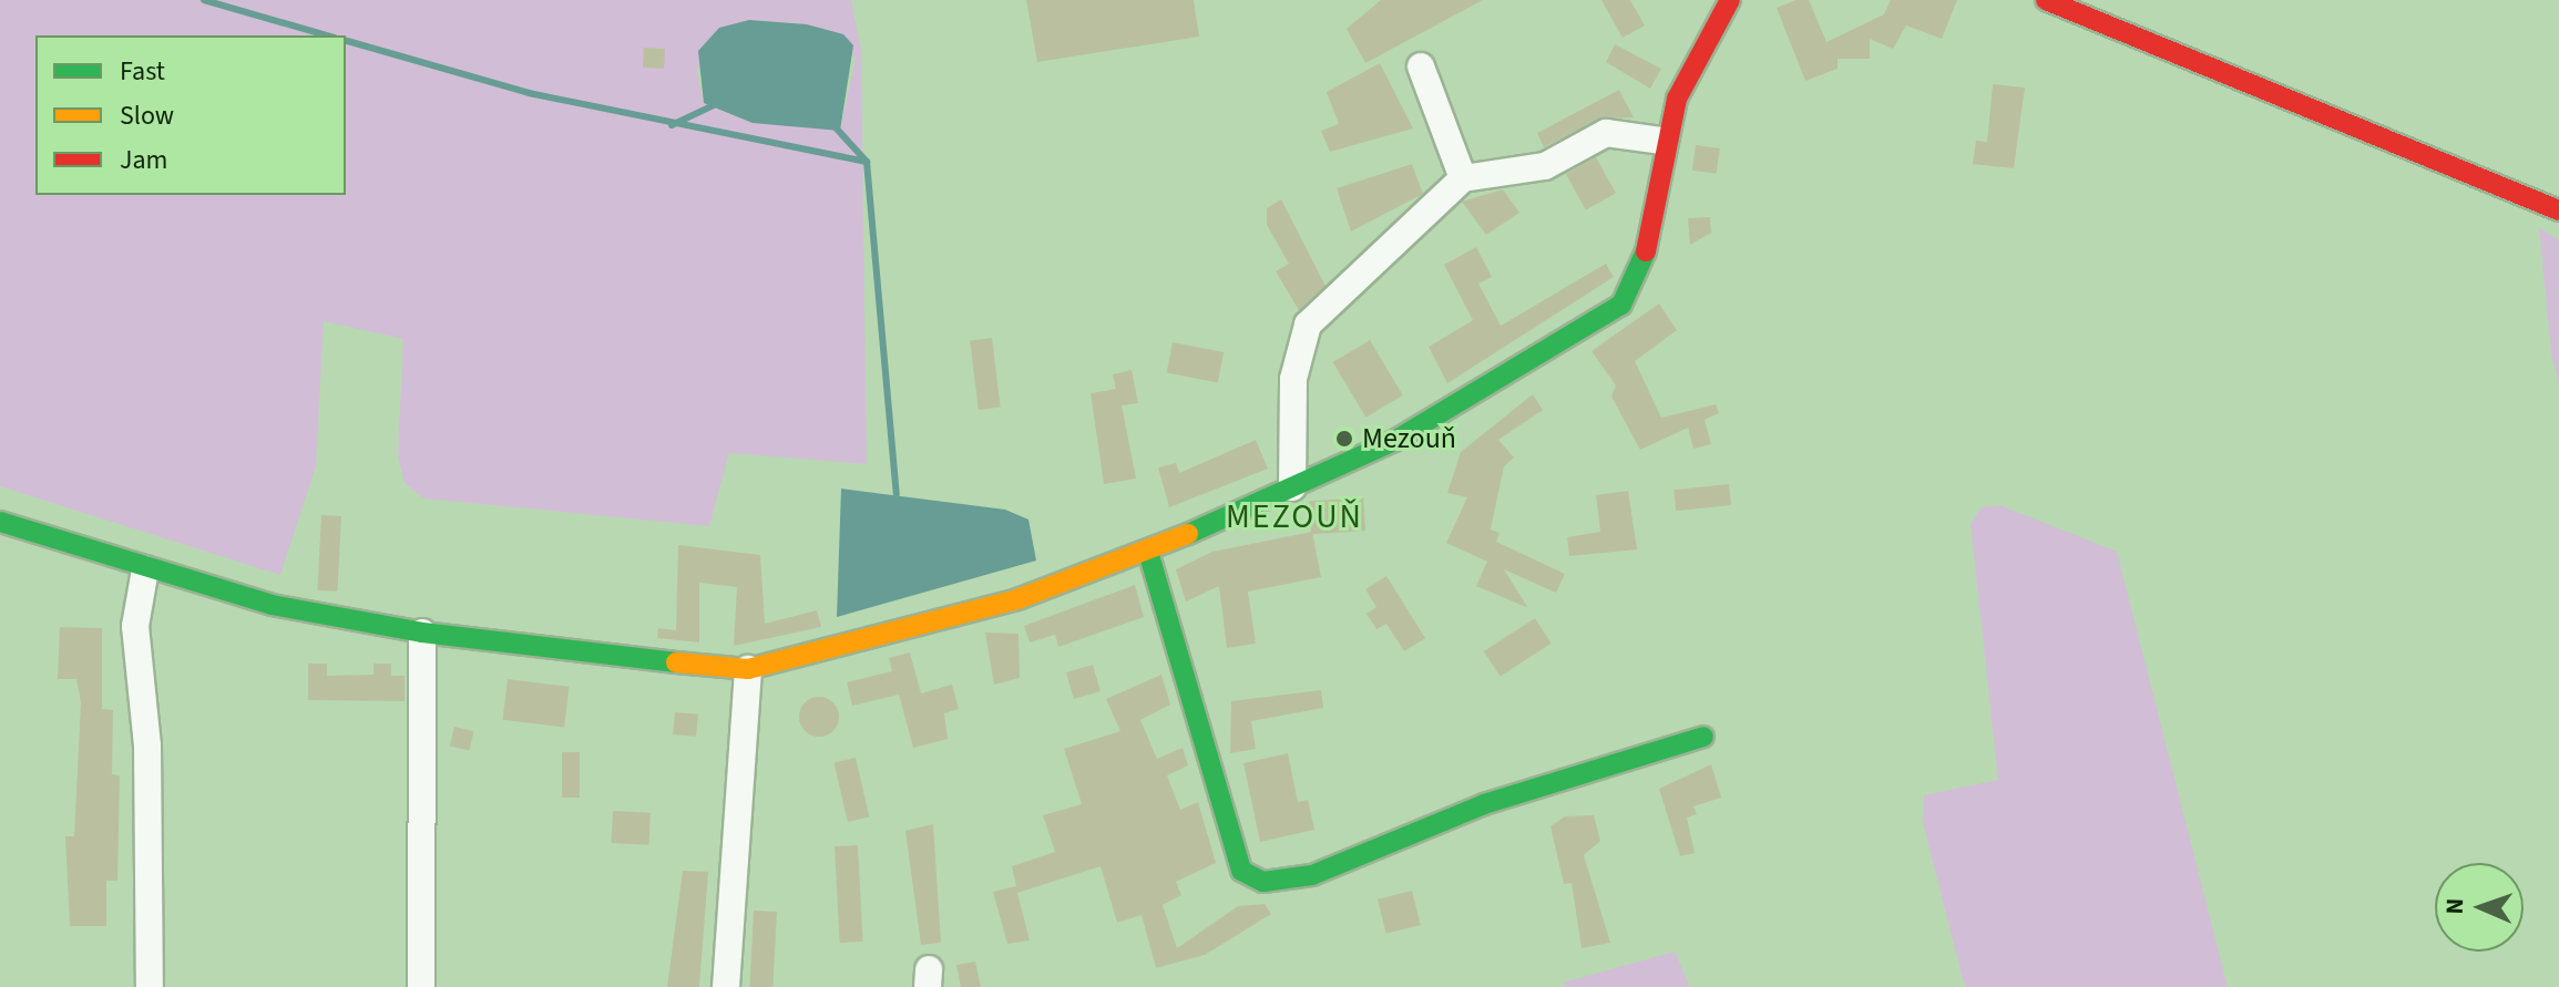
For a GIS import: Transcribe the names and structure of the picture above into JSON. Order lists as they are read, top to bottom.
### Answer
{
  "districts": ["MEZOUŇ"],
  "places": ["Mezouň"],
  "legend": ["Fast", "Slow", "Jam"],
  "north": "left"
}
